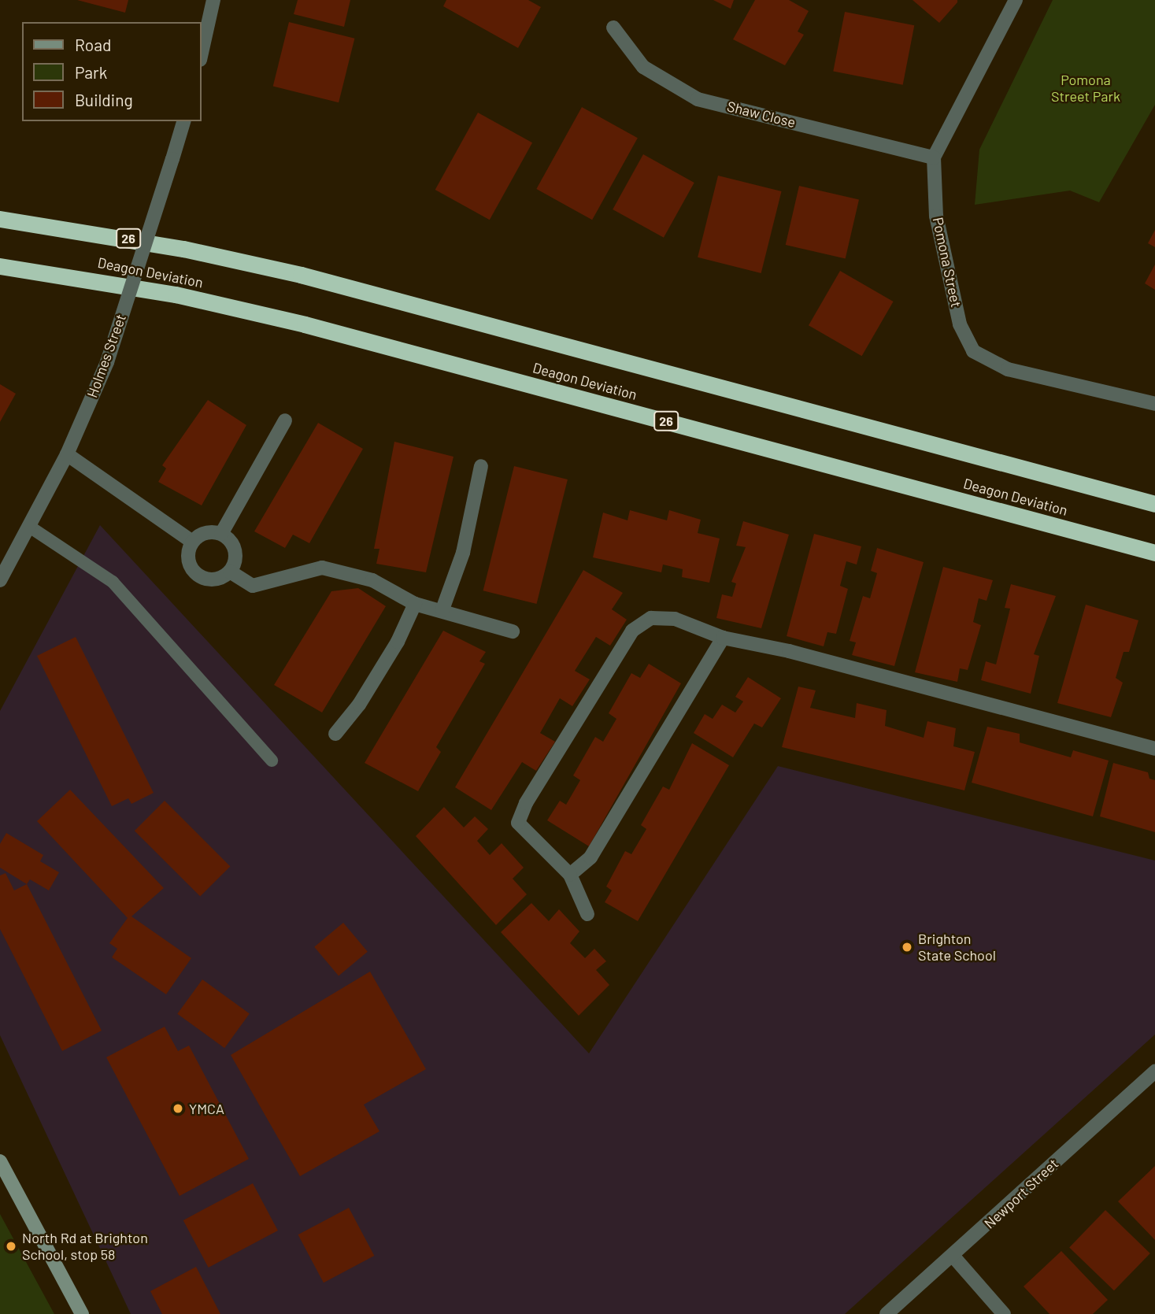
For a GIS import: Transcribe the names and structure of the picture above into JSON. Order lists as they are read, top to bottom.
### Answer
{
  "streets": {
    "highway": ["26", "Deagon Deviation"],
    "street": [
      "Shaw Close",
      "Pomona Street",
      "Holmes Street",
      "Newport Street"
    ]
  },
  "crossings": [
    ["Shaw Close", "Pomona Street"]
  ],
  "parks": ["Pomona Street Park"],
  "places": ["Brighton State School", "YMCA", "North Rd at Brighton School, stop 58"],
  "legend": ["Road", "Park", "Building"]
}
